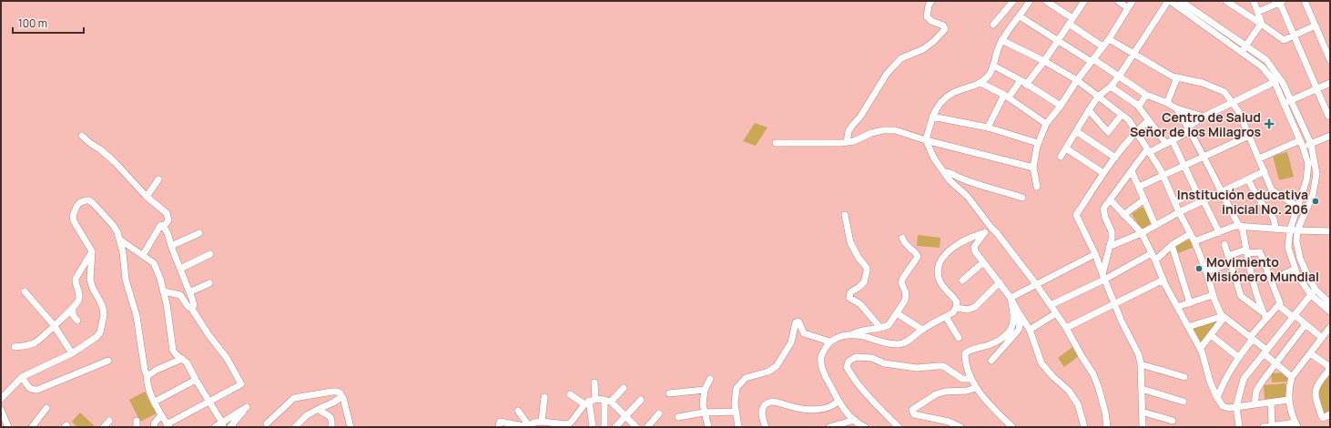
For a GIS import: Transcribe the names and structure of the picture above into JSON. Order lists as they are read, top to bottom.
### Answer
{
  "places": {
    "health": ["Centro de Salud Señor de los Milagros"],
    "other": ["Institución educativa inicial No. 206", "Movimiento Misiónero Mundial"]
  },
  "scale_bar": "100 m"
}
